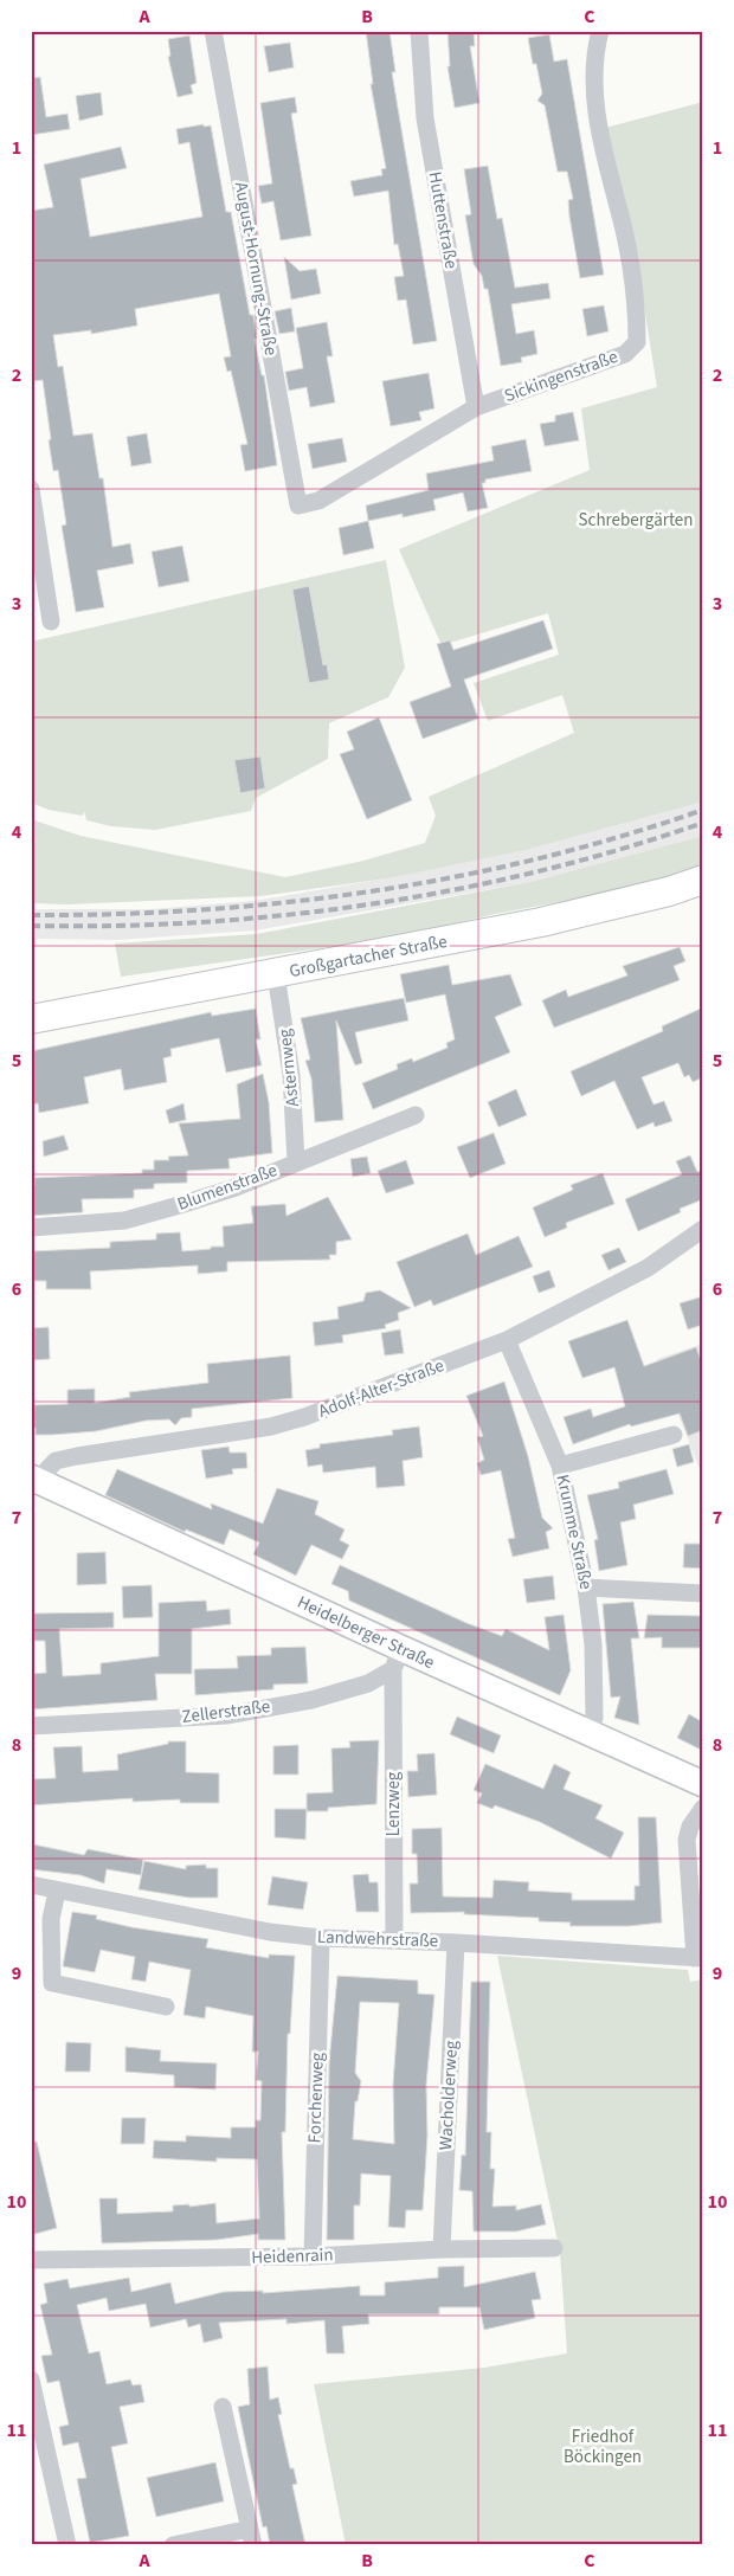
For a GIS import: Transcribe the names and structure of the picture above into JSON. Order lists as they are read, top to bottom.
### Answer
{
  "streets": {
    "main road": ["Großgartacher Straße", "Heidelberger Straße"],
    "street": [
      "Huttenstraße",
      "August-Hornung-Straße",
      "Sickingenstraße",
      "Asternweg",
      "Blumenstraße",
      "Adolf-Alter-Straße",
      "Krumme Straße",
      "Zellerstraße",
      "Lenzweg",
      "Landwehrstraße",
      "Wacholderweg",
      "Forchenweg",
      "Heidenrain"
    ]
  },
  "crossings": [
    ["Huttenstraße", "Sickingenstraße"],
    ["August-Hornung-Straße", "Sickingenstraße"],
    ["Großgartacher Straße", "Asternweg"],
    ["Asternweg", "Blumenstraße"],
    ["Adolf-Alter-Straße", "Krumme Straße"],
    ["Adolf-Alter-Straße", "Heidelberger Straße"],
    ["Krumme Straße", "Heidelberger Straße"],
    ["Heidelberger Straße", "Zellerstraße"],
    ["Heidelberger Straße", "Lenzweg"],
    ["Zellerstraße", "Lenzweg"],
    ["Lenzweg", "Landwehrstraße"],
    ["Landwehrstraße", "Wacholderweg"],
    ["Landwehrstraße", "Forchenweg"],
    ["Wacholderweg", "Heidenrain"],
    ["Forchenweg", "Heidenrain"]
  ],
  "parks": ["Schrebergärten", "Friedhof Böckingen"],
  "grid": {
    "columns": ["A", "B", "C"],
    "rows": [
      "1",
      "2",
      "3",
      "4",
      "5",
      "6",
      "7",
      "8",
      "9",
      "10",
      "11"
    ]
  }
}
